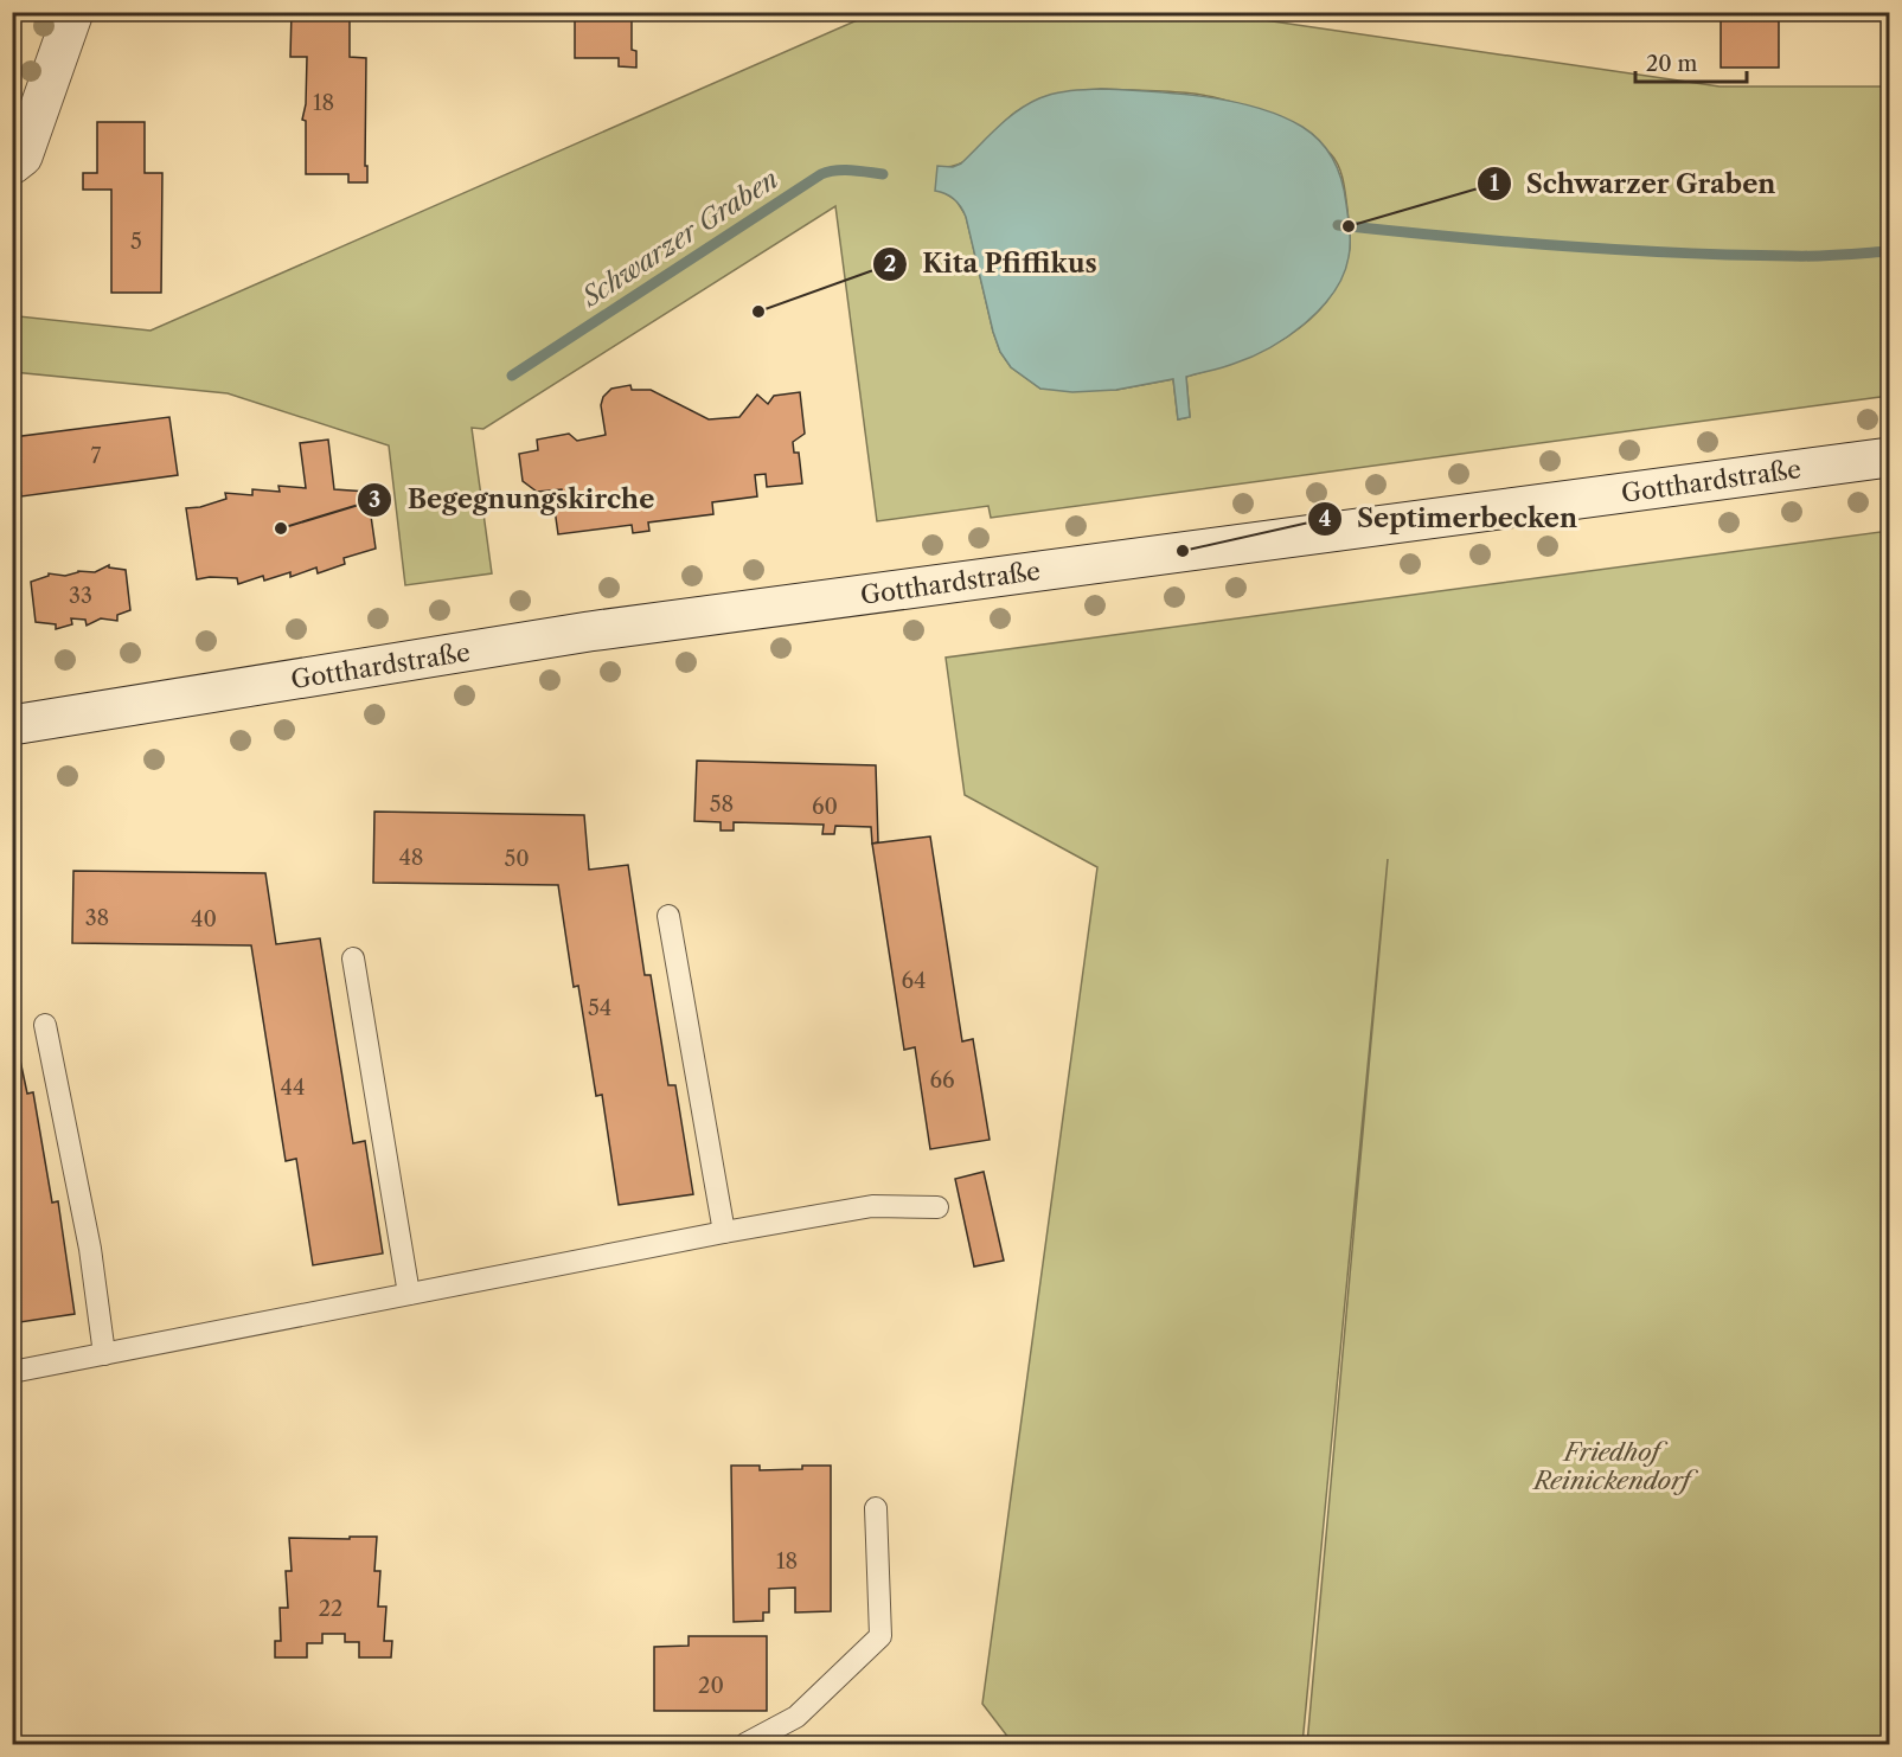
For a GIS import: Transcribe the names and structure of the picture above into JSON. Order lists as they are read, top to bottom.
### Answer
{
  "streets": {
    "main road": ["Gotthardstraße"]
  },
  "water": ["Schwarzer Graben"],
  "parks": ["Friedhof Reinickendorf"],
  "places": [
    "Schwarzer Graben",
    "Kita Pfiffikus",
    "Begegnungskirche",
    "Septimerbecken"
  ],
  "house_numbers": [
    "18",
    "5",
    "7",
    "33",
    "58",
    "60",
    "48",
    "50",
    "38",
    "40",
    "64",
    "54",
    "66",
    "44",
    "18",
    "22",
    "20"
  ],
  "scale_bar": "20 m"
}
